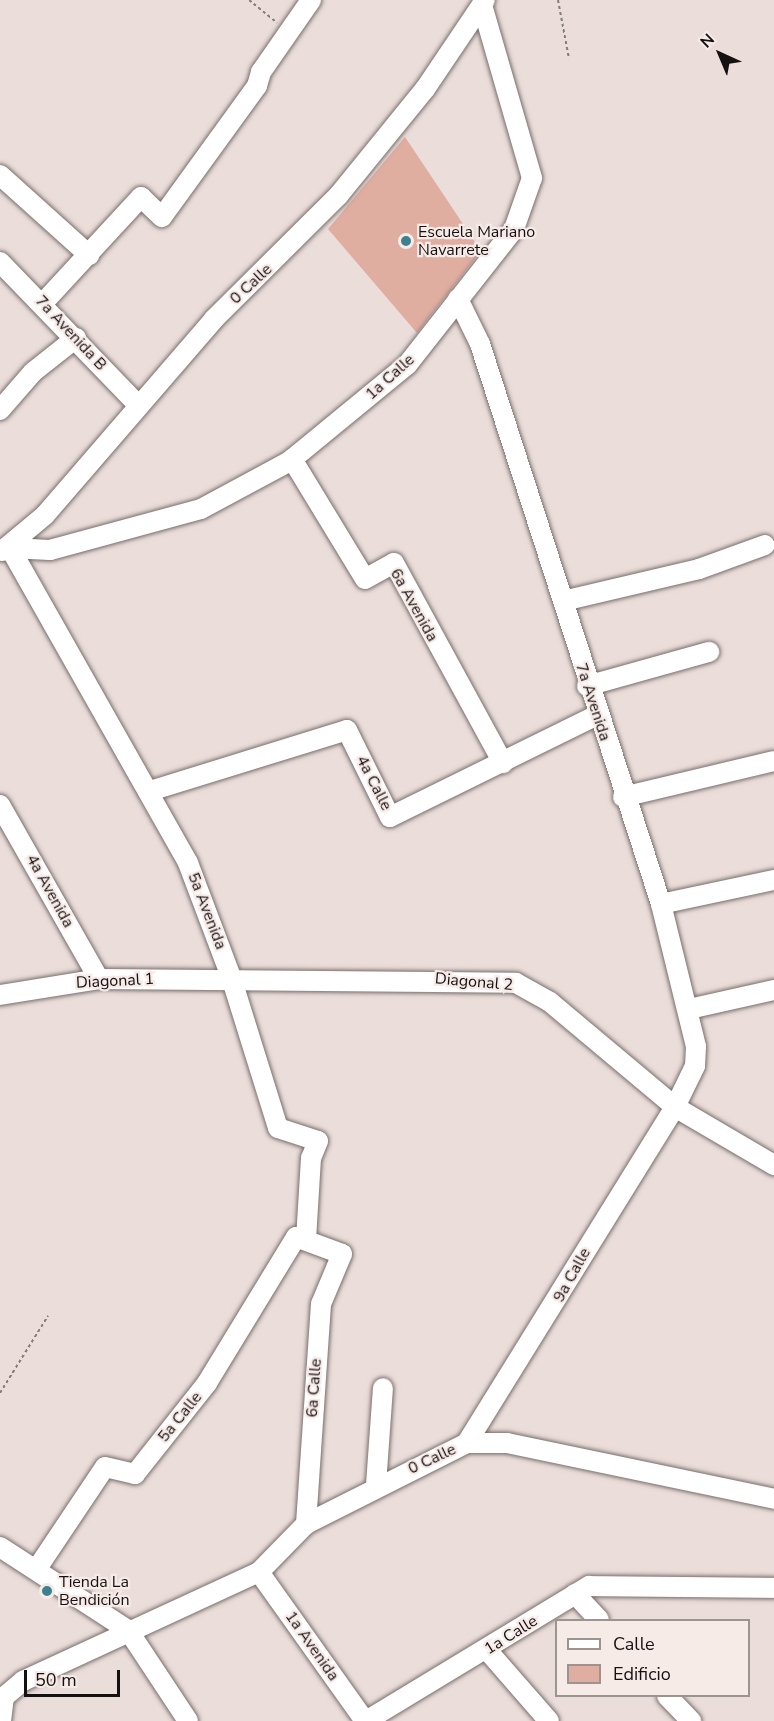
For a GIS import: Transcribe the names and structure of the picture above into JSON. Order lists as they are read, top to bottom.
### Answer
{
  "streets": {
    "street": [
      "0 Calle",
      "7a Avenida B",
      "1a Calle",
      "6a Avenida",
      "7a Avenida",
      "4a Calle",
      "4a Avenida",
      "5a Avenida",
      "Diagonal 1",
      "Diagonal 2",
      "9a Calle",
      "6a Calle",
      "5a Calle",
      "1a Avenida"
    ]
  },
  "crossings": [
    ["0 Calle", "7a Avenida B"],
    ["0 Calle", "1a Calle"],
    ["0 Calle", "5a Avenida"],
    ["0 Calle", "9a Calle"],
    ["0 Calle", "6a Calle"],
    ["0 Calle", "1a Avenida"],
    ["1a Calle", "6a Avenida"],
    ["1a Calle", "7a Avenida"],
    ["1a Calle", "5a Avenida"],
    ["1a Calle", "1a Avenida"],
    ["6a Avenida", "4a Calle"],
    ["7a Avenida", "4a Calle"],
    ["7a Avenida", "Diagonal 2"],
    ["7a Avenida", "9a Calle"],
    ["4a Calle", "5a Avenida"],
    ["4a Avenida", "Diagonal 1"],
    ["5a Avenida", "Diagonal 1"],
    ["5a Avenida", "Diagonal 2"],
    ["5a Avenida", "6a Calle"],
    ["5a Avenida", "5a Calle"],
    ["Diagonal 1", "Diagonal 2"],
    ["Diagonal 2", "9a Calle"],
    ["6a Calle", "5a Calle"]
  ],
  "places": ["Escuela Mariano Navarrete", "Tienda La Bendición"],
  "legend": ["Calle", "Edificio"],
  "scale_bar": "50 m",
  "north": "top left"
}
